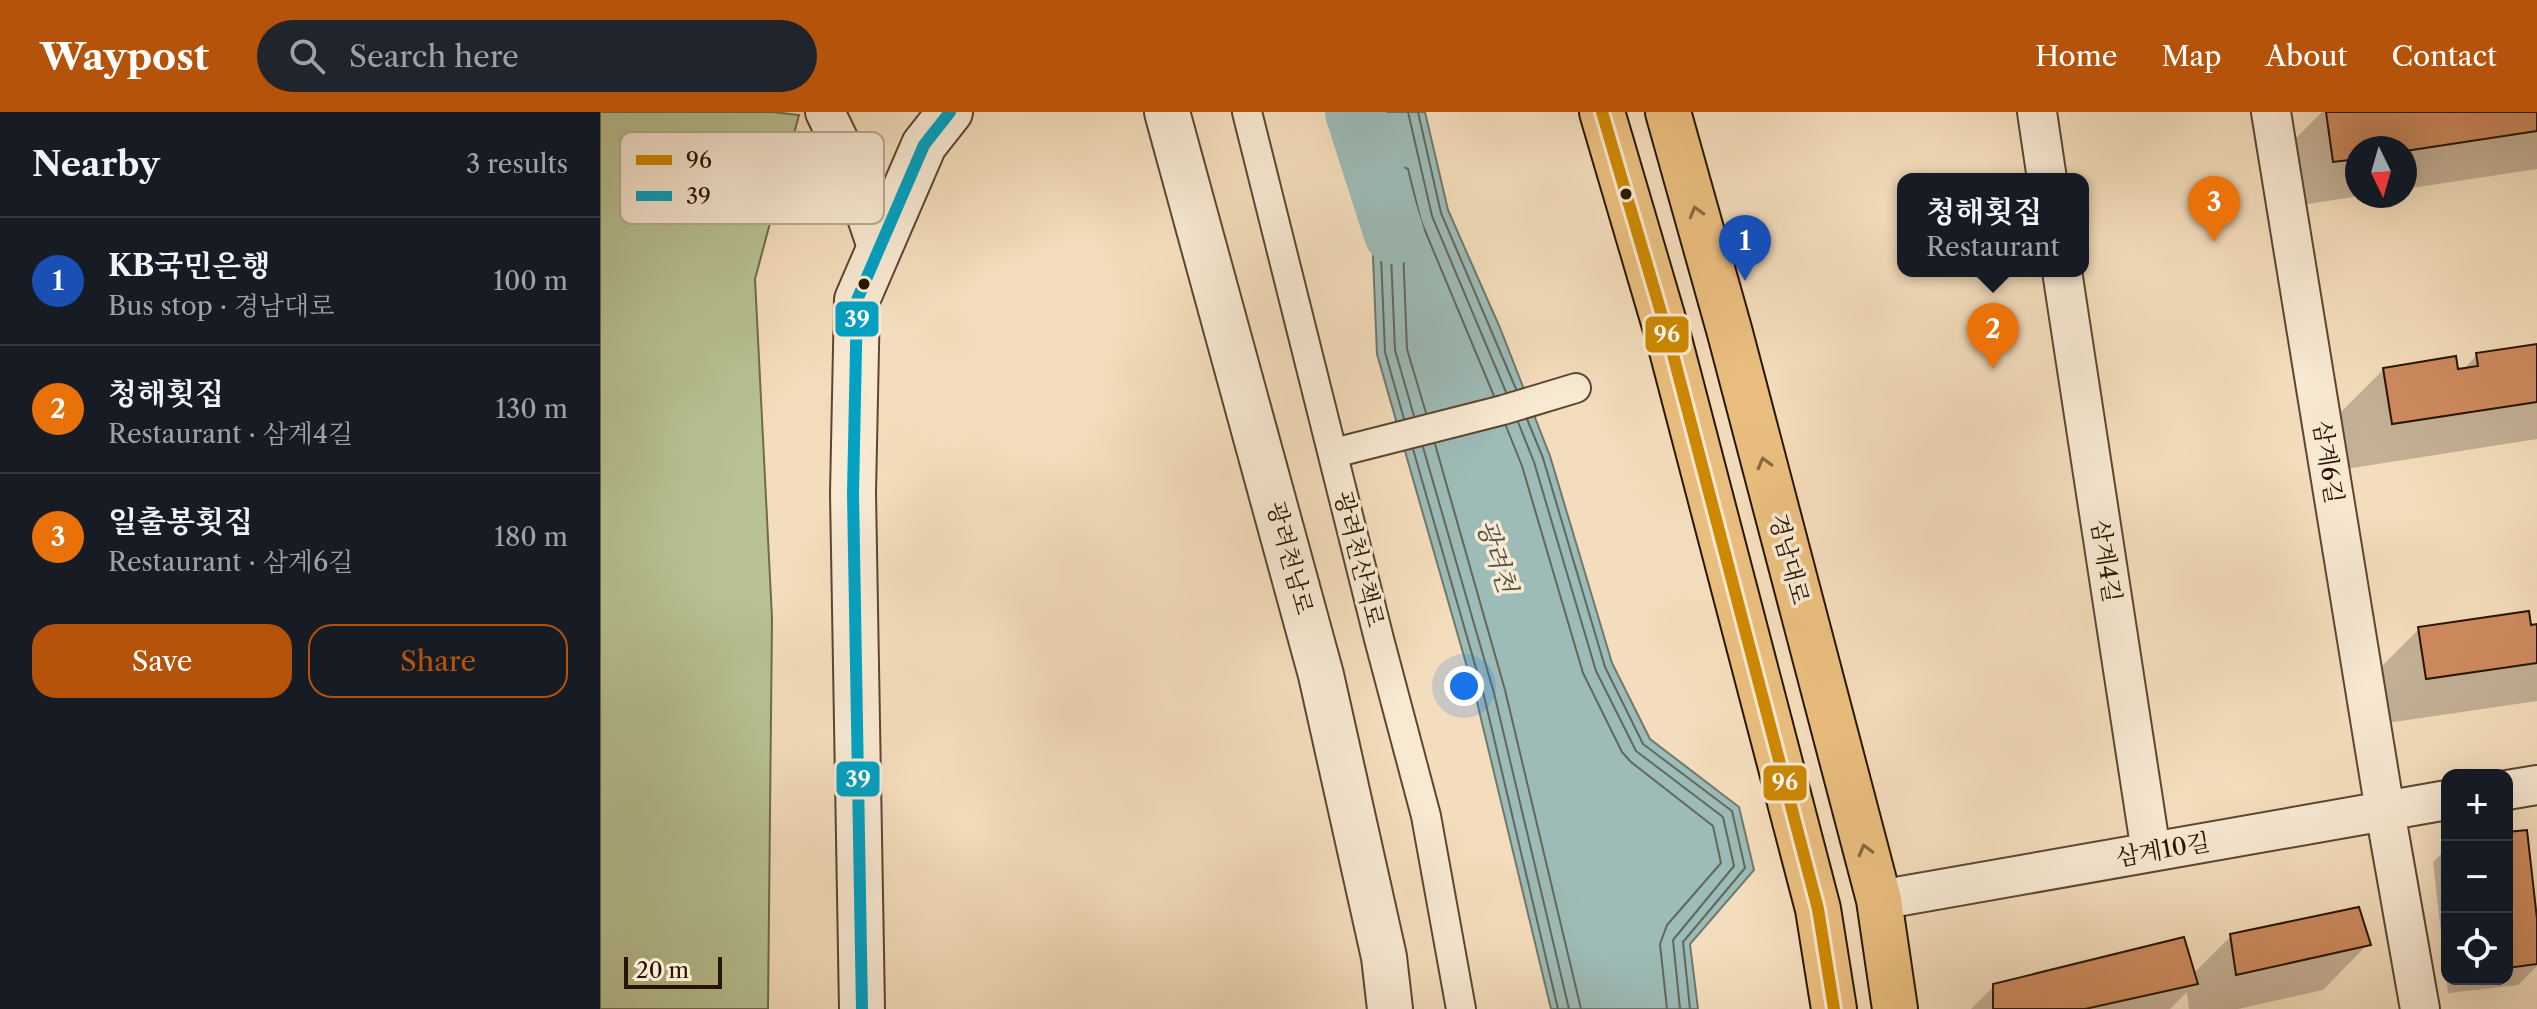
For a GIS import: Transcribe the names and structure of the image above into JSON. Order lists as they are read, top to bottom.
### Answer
{
  "streets": {
    "highway": ["경남대로"],
    "street": [
      "삼계6길",
      "광려천남로",
      "광려천산책로",
      "삼계4길",
      "삼계10길"
    ]
  },
  "crossings": [
    ["삼계6길", "삼계10길"],
    ["경남대로", "삼계10길"],
    ["삼계4길", "삼계10길"]
  ],
  "water": ["광려천"],
  "lines": ["transit line 96", "transit line 39"],
  "legend": ["96", "39"],
  "scale_bar": "20 m",
  "north": "bottom",
  "page": {
    "header": "Waypost",
    "search": "Search here",
    "nav": [
      "Home",
      "Map",
      "About",
      "Contact"
    ],
    "heading": ["Nearby", "3 results"],
    "popup": ["청해횟집", "Restaurant"],
    "pins": ["3", "1", "2"],
    "list": [
      {
        "mark": "1",
        "name": "KB국민은행",
        "note": "Bus stop · 경남대로",
        "value": "100 m"
      },
      {
        "mark": "2",
        "name": "청해횟집",
        "note": "Restaurant · 삼계4길",
        "value": "130 m"
      },
      {
        "mark": "3",
        "name": "일출봉횟집",
        "note": "Restaurant · 삼계6길",
        "value": "180 m"
      }
    ],
    "buttons": ["Save", "Share"],
    "map_buttons": ["+", "−"],
    "scale": "20 m"
  }
}
